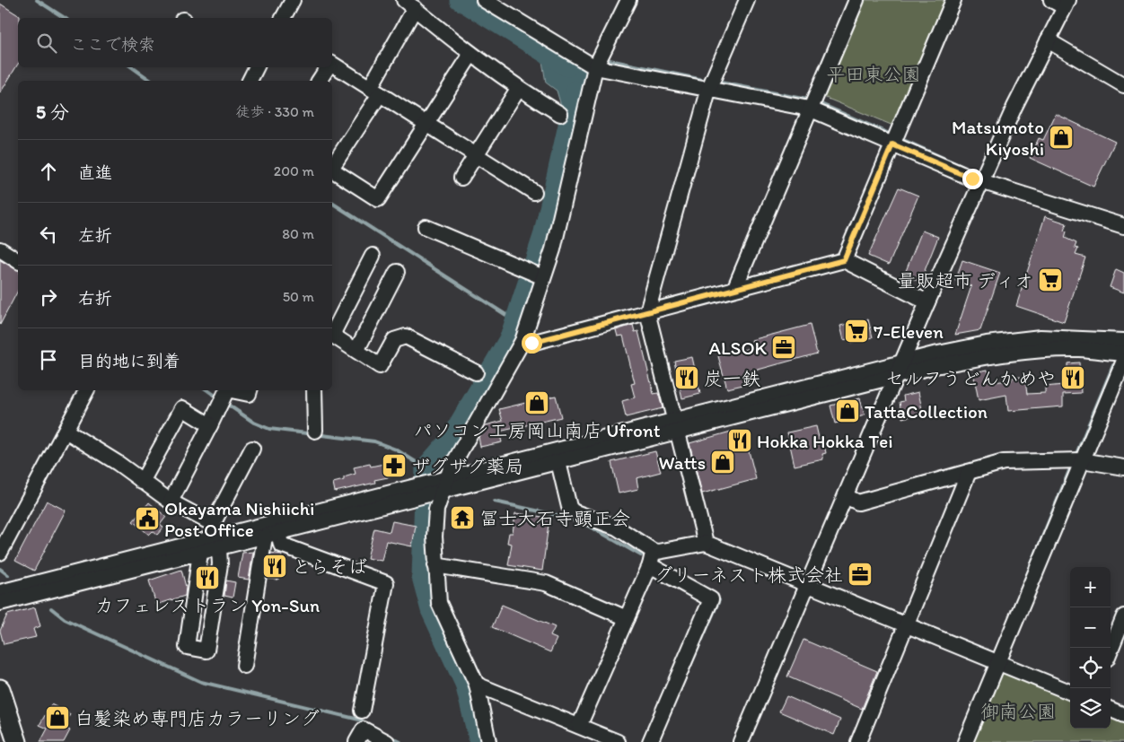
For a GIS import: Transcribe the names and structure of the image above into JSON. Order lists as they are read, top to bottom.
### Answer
{
  "parks": ["平田東公園", "御南公園"],
  "places": {
    "shop": [
      "Matsumoto Kiyoshi",
      "パソコン工房岡山南店 Ufront",
      "TattaCollection",
      "Watts",
      "白髪染め専門店カラーリング"
    ],
    "supermarket": ["量販超市 ディオ", "7-Eleven"],
    "office": ["ALSOK", "グリーネスト株式会社"],
    "restaurant": [
      "炭一鉄",
      "セルフうどんかめや",
      "Hokka Hokka Tei",
      "とらそば",
      "カフェレストラン Yon-Sun"
    ],
    "pharmacy": ["ザグザグ薬局"],
    "temple": ["冨士大石寺顕正会"],
    "public building": ["Okayama Nishiichi Post Office"]
  },
  "page": {
    "search": "ここで検索",
    "heading": ["5 分", "徒歩 · 330 m"],
    "list": [
      ["直進", "200 m"],
      ["左折", "80 m"],
      ["右折", "50 m"],
      "目的地に到着"
    ],
    "map_buttons": ["+", "−"]
  }
}
